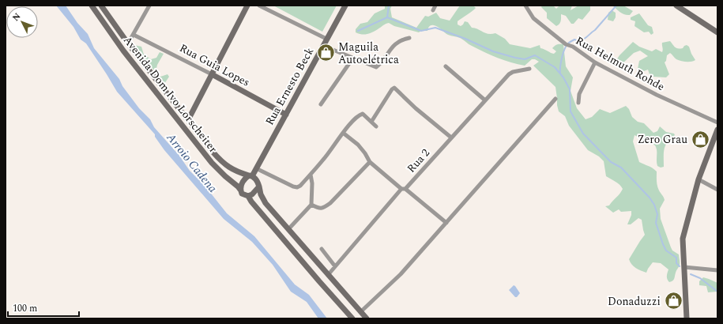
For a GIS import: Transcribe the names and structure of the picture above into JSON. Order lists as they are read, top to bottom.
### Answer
{
  "streets": {
    "main road": ["Rua Guia Lopes", "Rua Ernesto Beck", "Avenida Dom Ivo Lorscheiter"],
    "street": ["Rua Helmuth Rohde", "Rua 2"]
  },
  "crossings": [
    ["Rua Guia Lopes", "Rua Ernesto Beck"],
    ["Rua Ernesto Beck", "Avenida Dom Ivo Lorscheiter"]
  ],
  "water": ["Arroio Cadena"],
  "places": {
    "shop": ["Maguila Autoelétrica", "Zero Grau", "Donaduzzi"]
  },
  "scale_bar": "100 m",
  "north": "top left"
}
